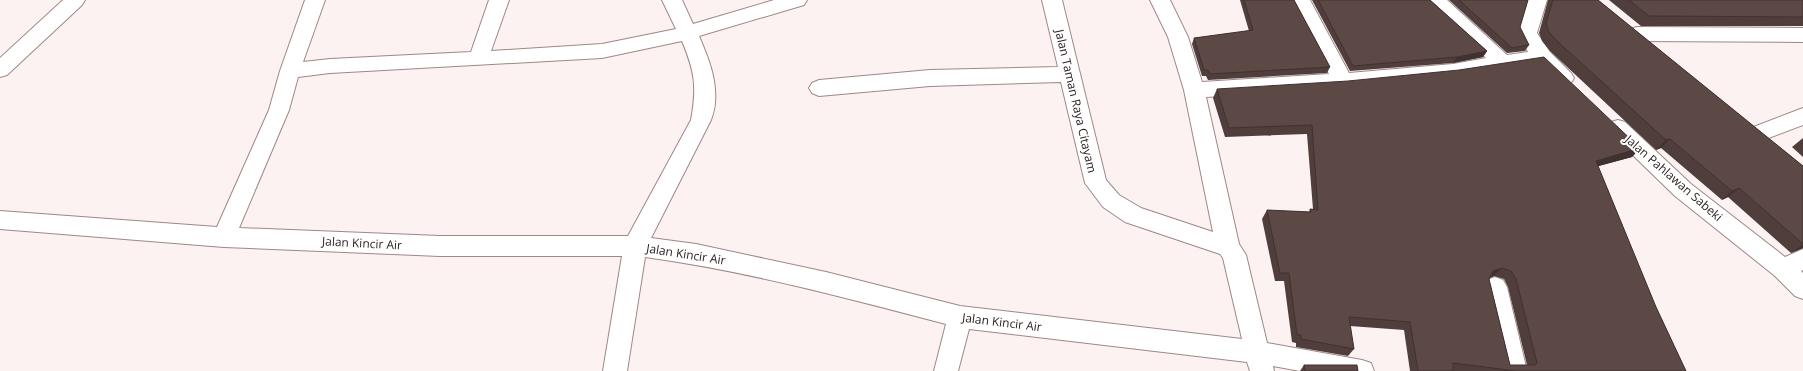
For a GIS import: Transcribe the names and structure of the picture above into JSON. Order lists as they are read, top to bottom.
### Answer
{
  "streets": {
    "street": ["Jalan Taman Raya Citayam", "Jalan Pahlawan Sabeki", "Jalan Kincir Air"]
  }
}
